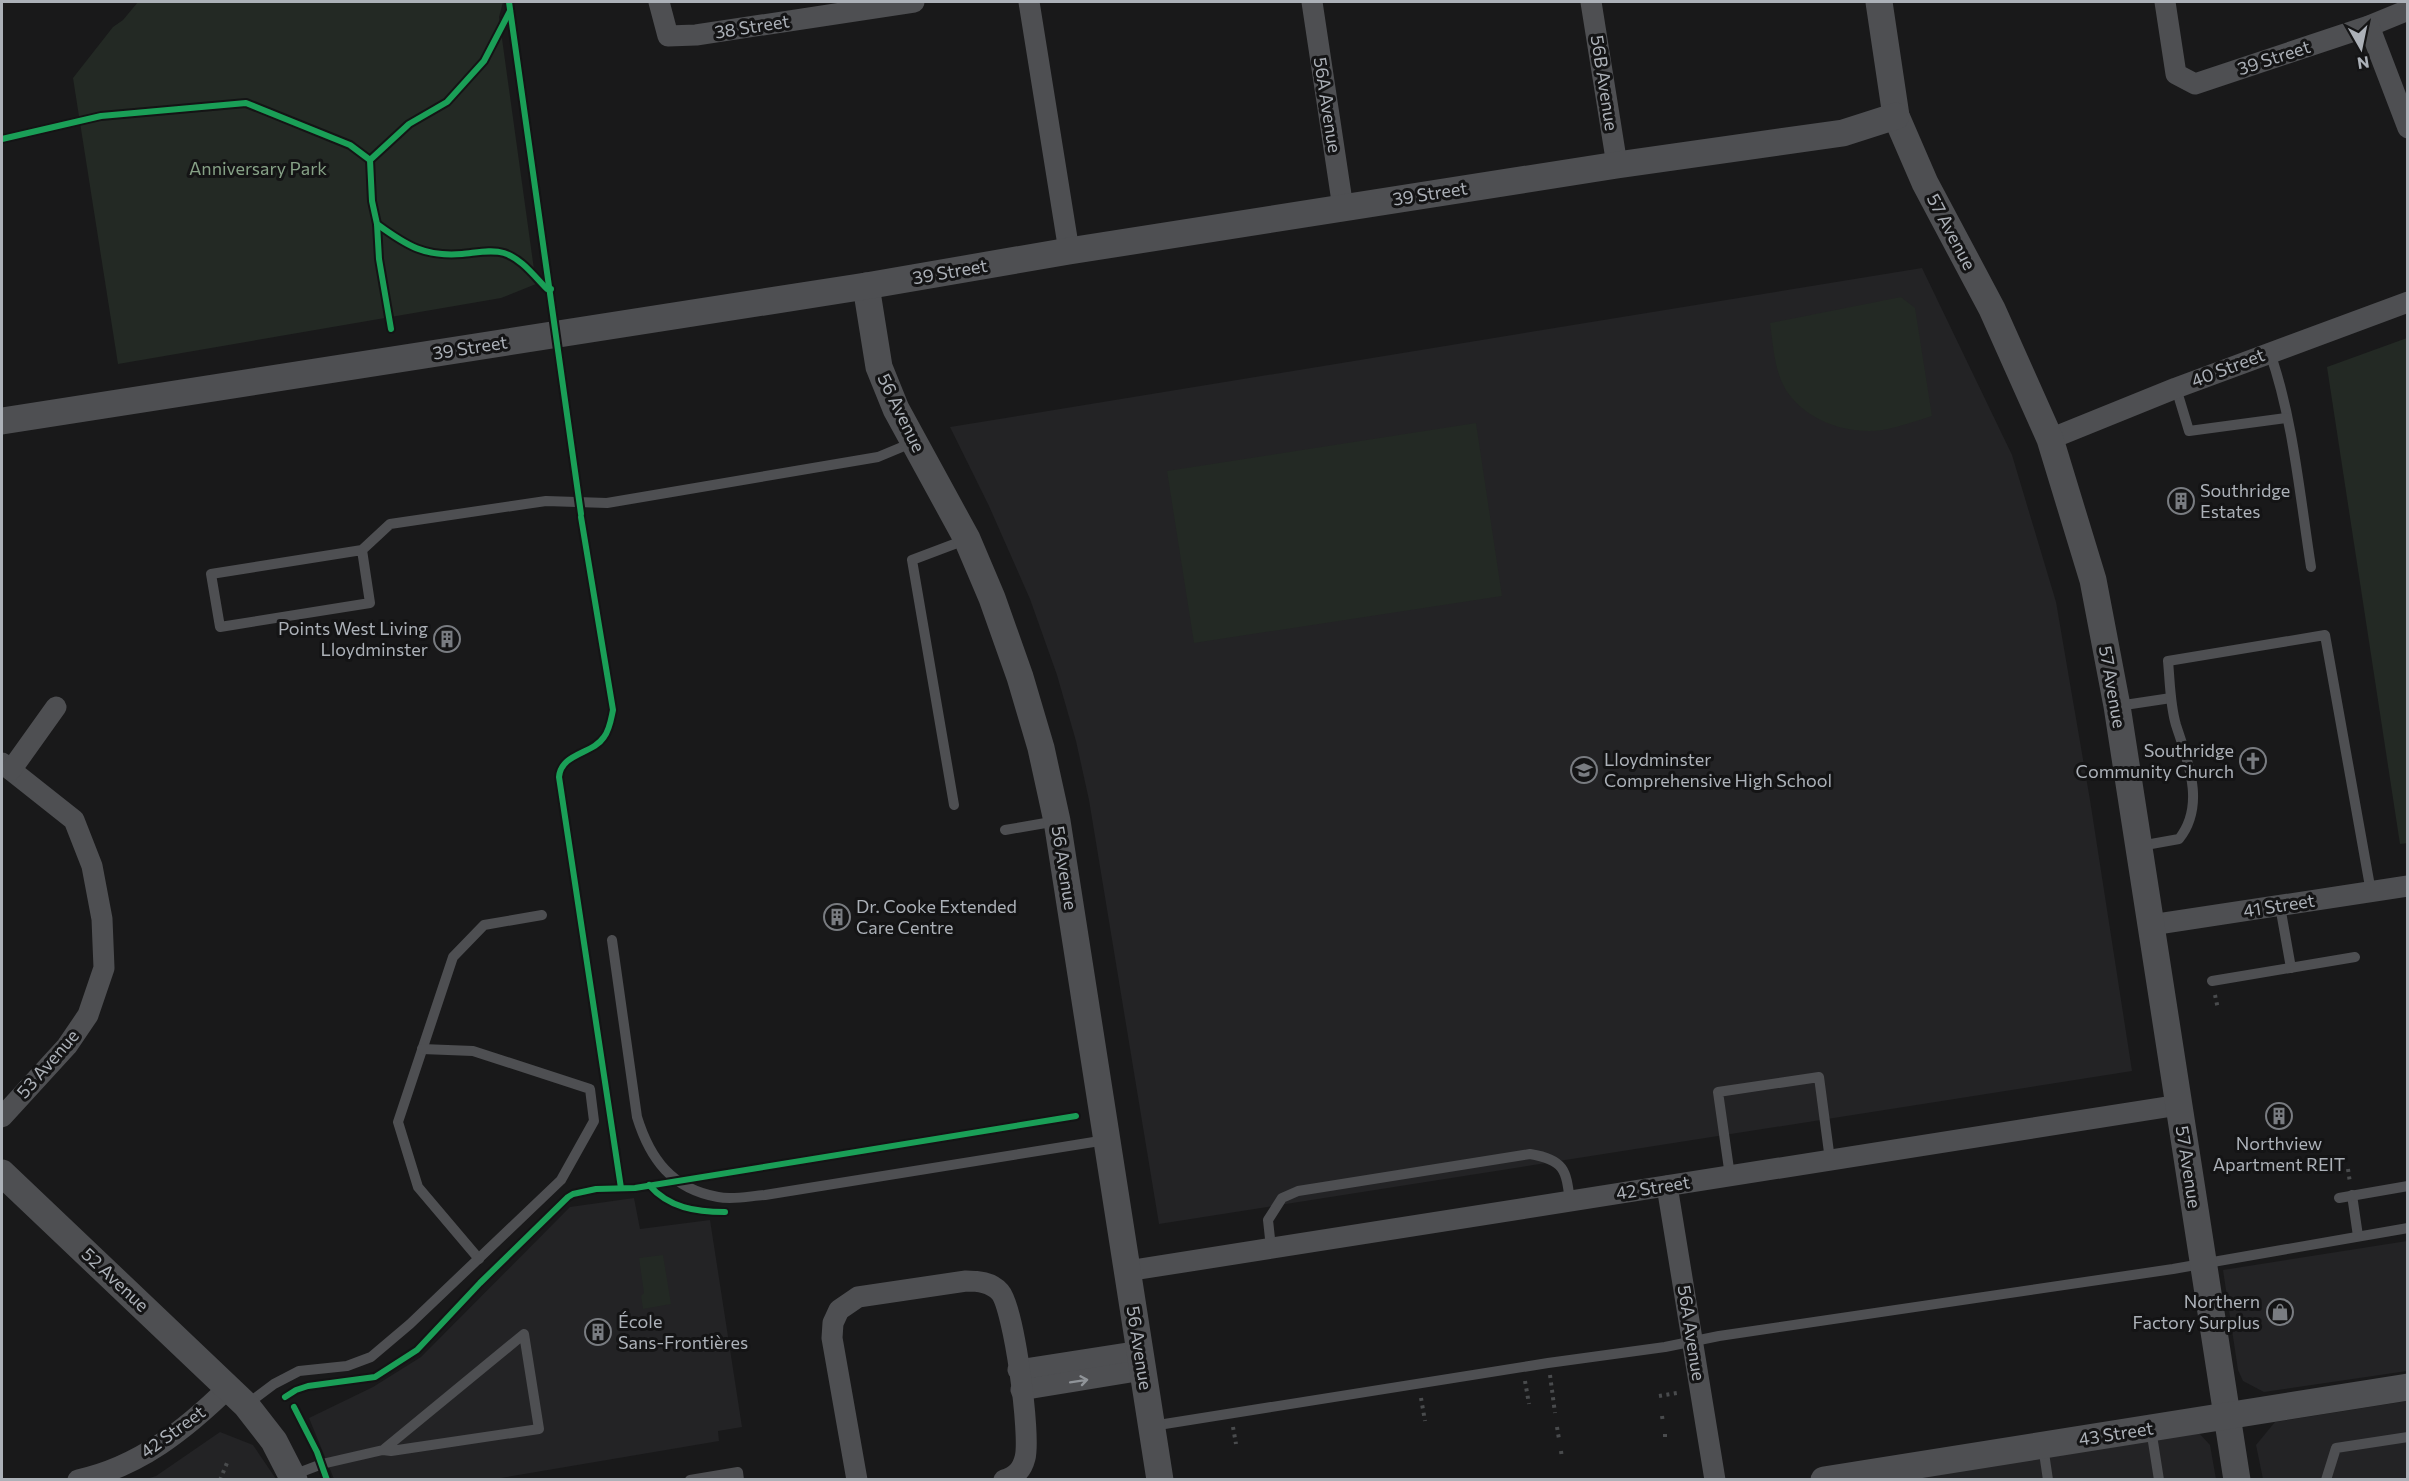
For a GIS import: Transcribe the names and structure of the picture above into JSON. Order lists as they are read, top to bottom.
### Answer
{
  "streets": {
    "street": [
      "38 Street",
      "39 Street",
      "56B Avenue",
      "56A Avenue",
      "57 Avenue",
      "40 Street",
      "56 Avenue",
      "41 Street",
      "53 Avenue",
      "42 Street",
      "52 Avenue",
      "43 Street"
    ]
  },
  "crossings": [
    ["39 Street", "56B Avenue"],
    ["39 Street", "56A Avenue"],
    ["39 Street", "57 Avenue"],
    ["39 Street", "56 Avenue"],
    ["56A Avenue", "42 Street"],
    ["57 Avenue", "40 Street"],
    ["57 Avenue", "41 Street"],
    ["57 Avenue", "42 Street"],
    ["57 Avenue", "43 Street"],
    ["56 Avenue", "42 Street"],
    ["42 Street", "52 Avenue"]
  ],
  "parks": ["Anniversary Park"],
  "places": {
    "building": [
      "Southridge Estates",
      "Points West Living Lloydminster",
      "Dr. Cooke Extended Care Centre",
      "Northview Apartment REIT",
      "École Sans-Frontières"
    ],
    "church": ["Southridge Community Church"],
    "school or university": ["Lloydminster Comprehensive High School"],
    "shop": ["Northern Factory Surplus"]
  },
  "north": "bottom"
}
